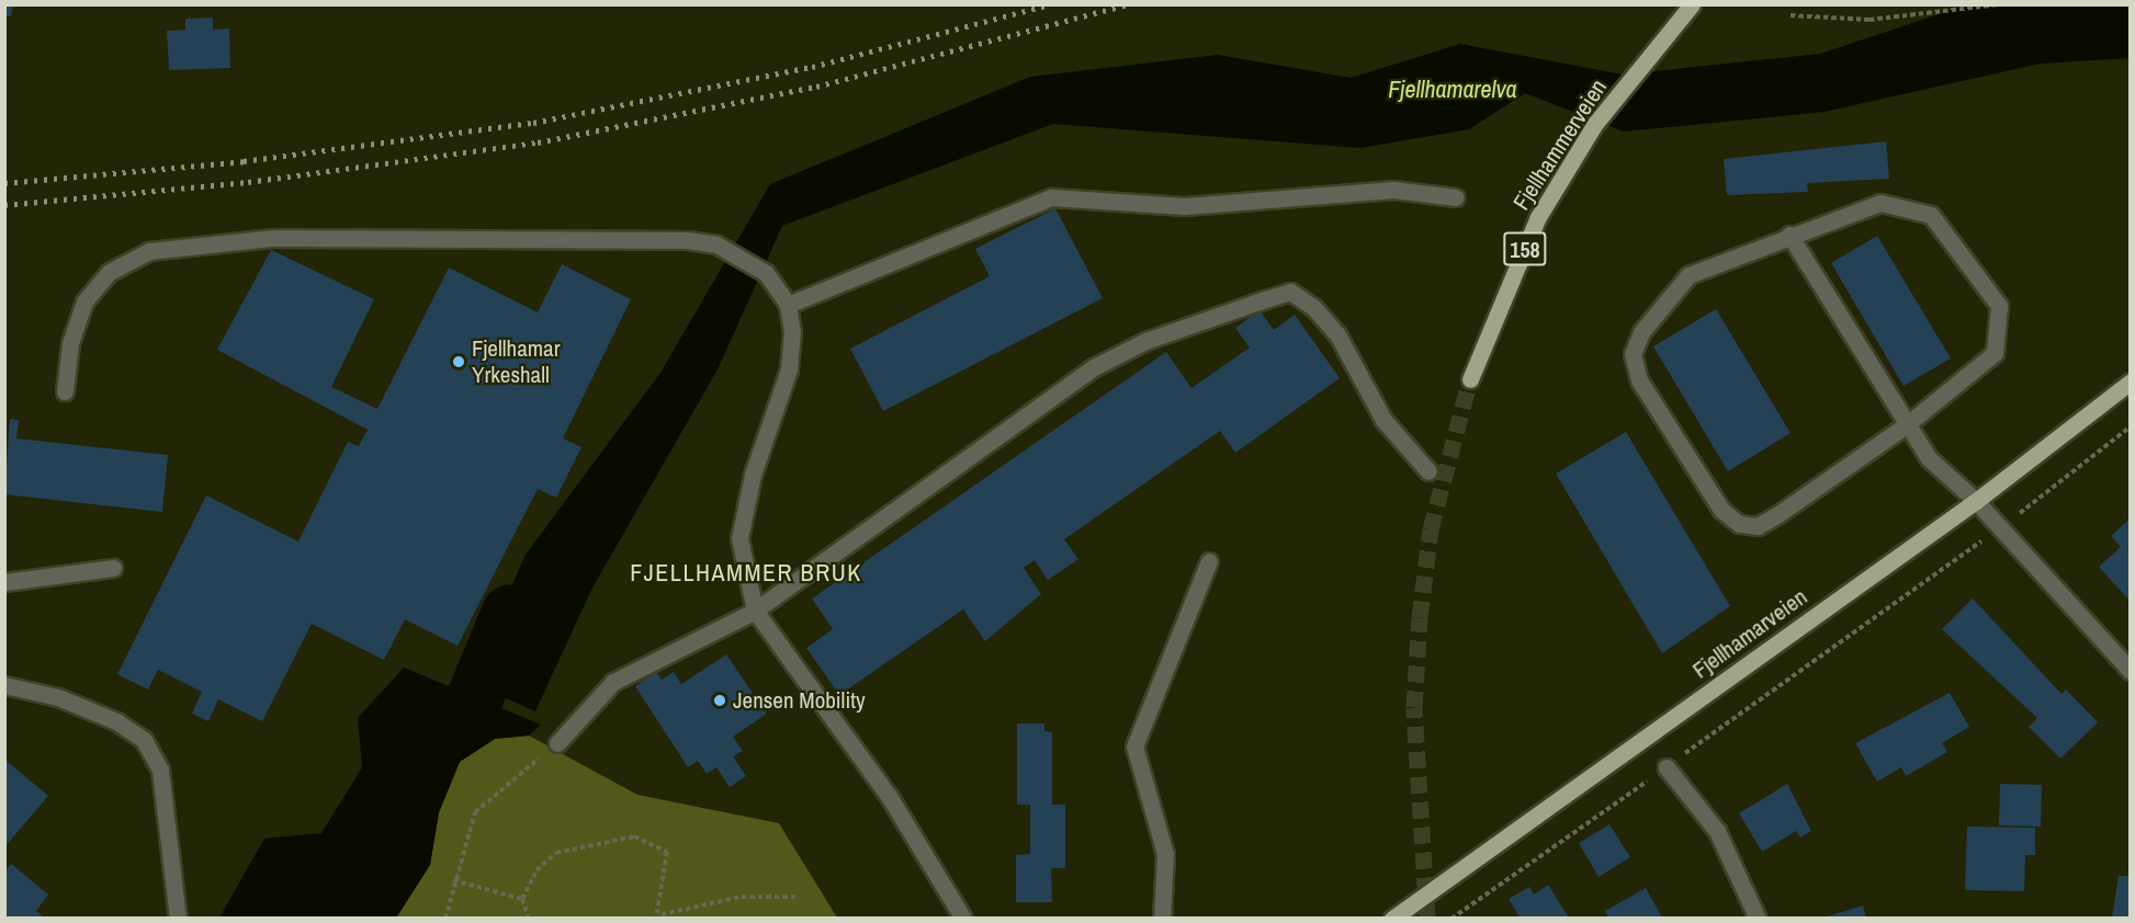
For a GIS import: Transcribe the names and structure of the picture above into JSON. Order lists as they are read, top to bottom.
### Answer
{
  "streets": {
    "main road": ["Fjellhammerveien", "158", "Fjellhamarveien"]
  },
  "districts": ["FJELLHAMMER BRUK"],
  "water": ["Fjellhamarelva"],
  "places": ["Fjellhamar Yrkeshall", "Jensen Mobility"]
}
